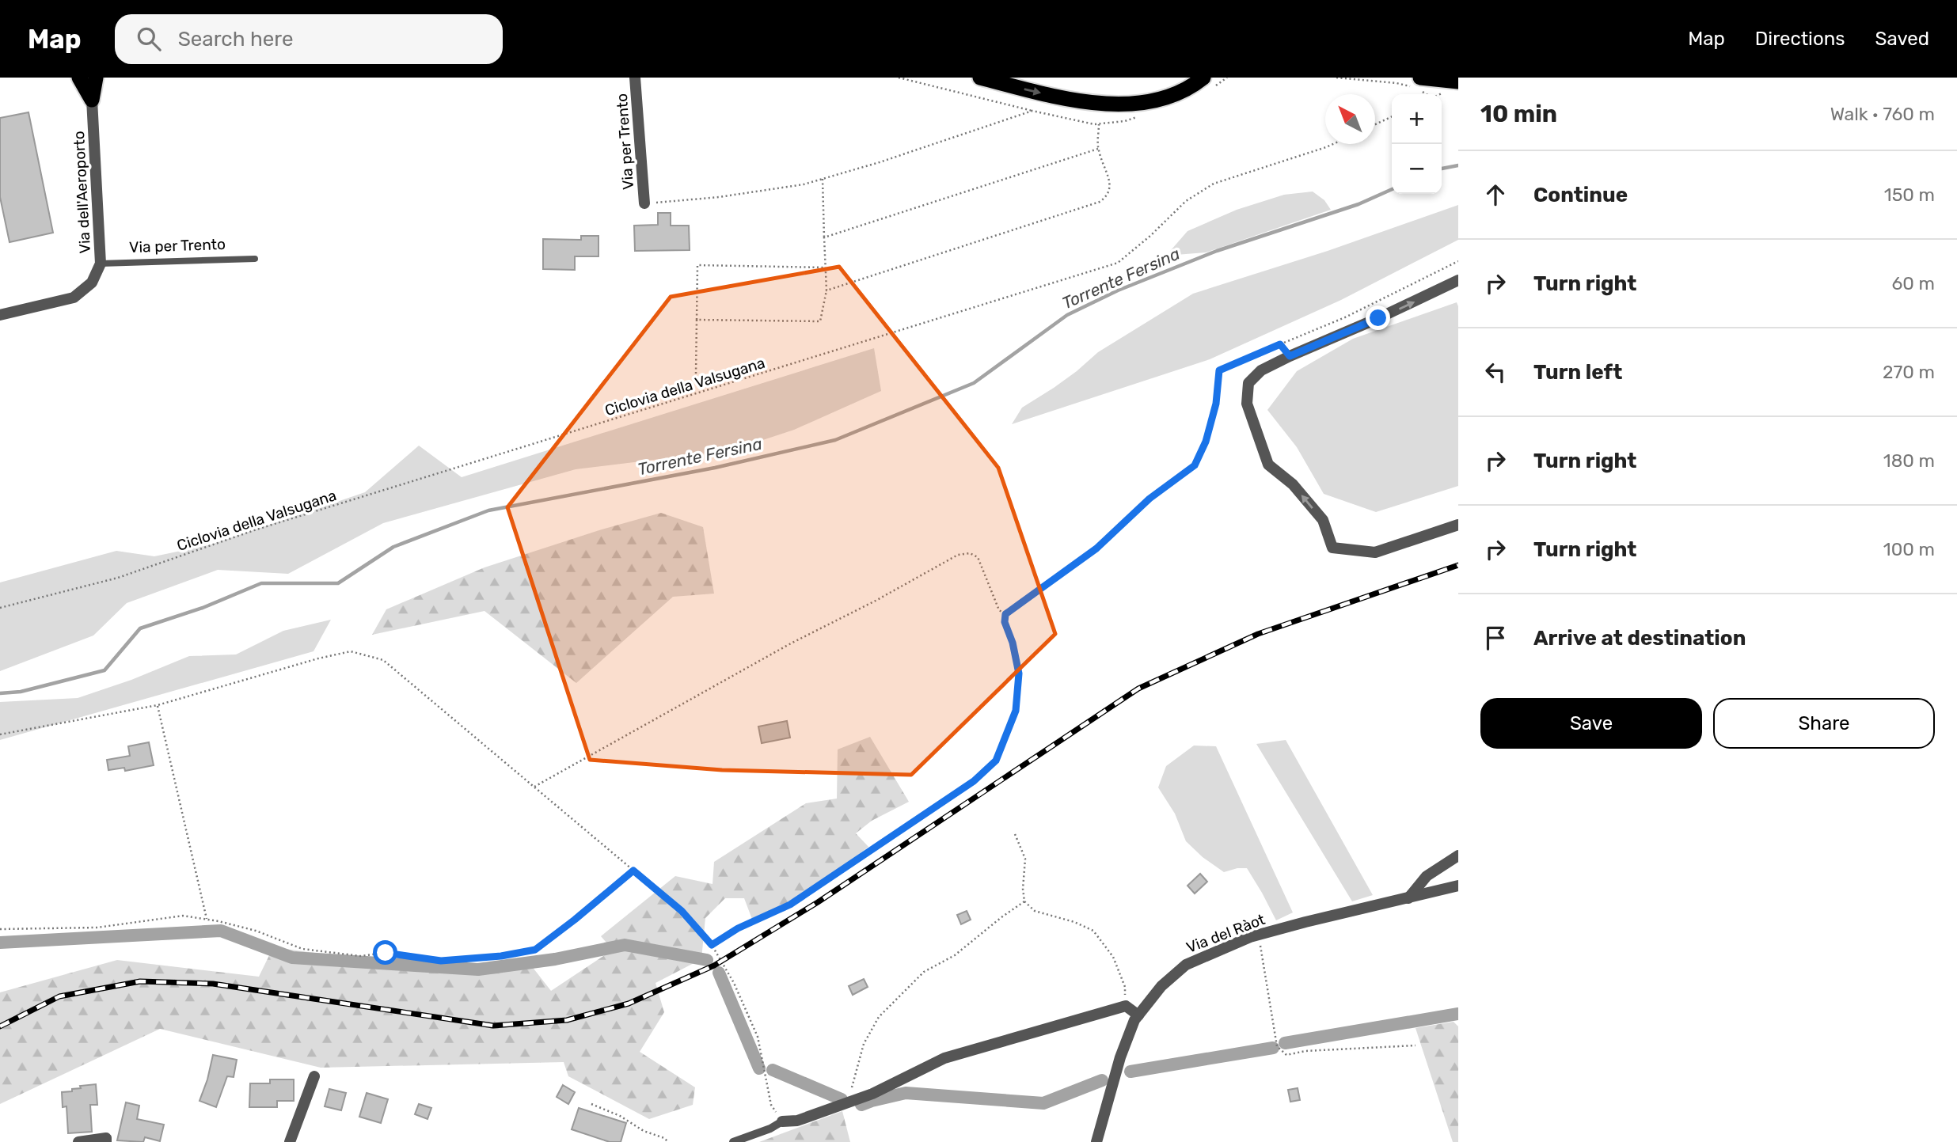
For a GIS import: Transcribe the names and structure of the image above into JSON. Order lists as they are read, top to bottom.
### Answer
{
  "streets": {
    "street": ["Via per Trento", "Via dell'Aeroporto", "Via del Ràot"],
    "path": ["Ciclovia della Valsugana"]
  },
  "crossings": [
    ["Via per Trento", "Via dell'Aeroporto"]
  ],
  "water": ["Torrente Fersina"],
  "north": "top left",
  "page": {
    "header": "Map",
    "search": "Search here",
    "nav": ["Map", "Directions", "Saved"],
    "heading": ["10 min", "Walk · 760 m"],
    "map_buttons": ["+", "−"],
    "list": [
      ["Continue", "150 m"],
      ["Turn right", "60 m"],
      ["Turn left", "270 m"],
      ["Turn right", "180 m"],
      ["Turn right", "100 m"],
      "Arrive at destination"
    ],
    "buttons": ["Save", "Share"]
  }
}
